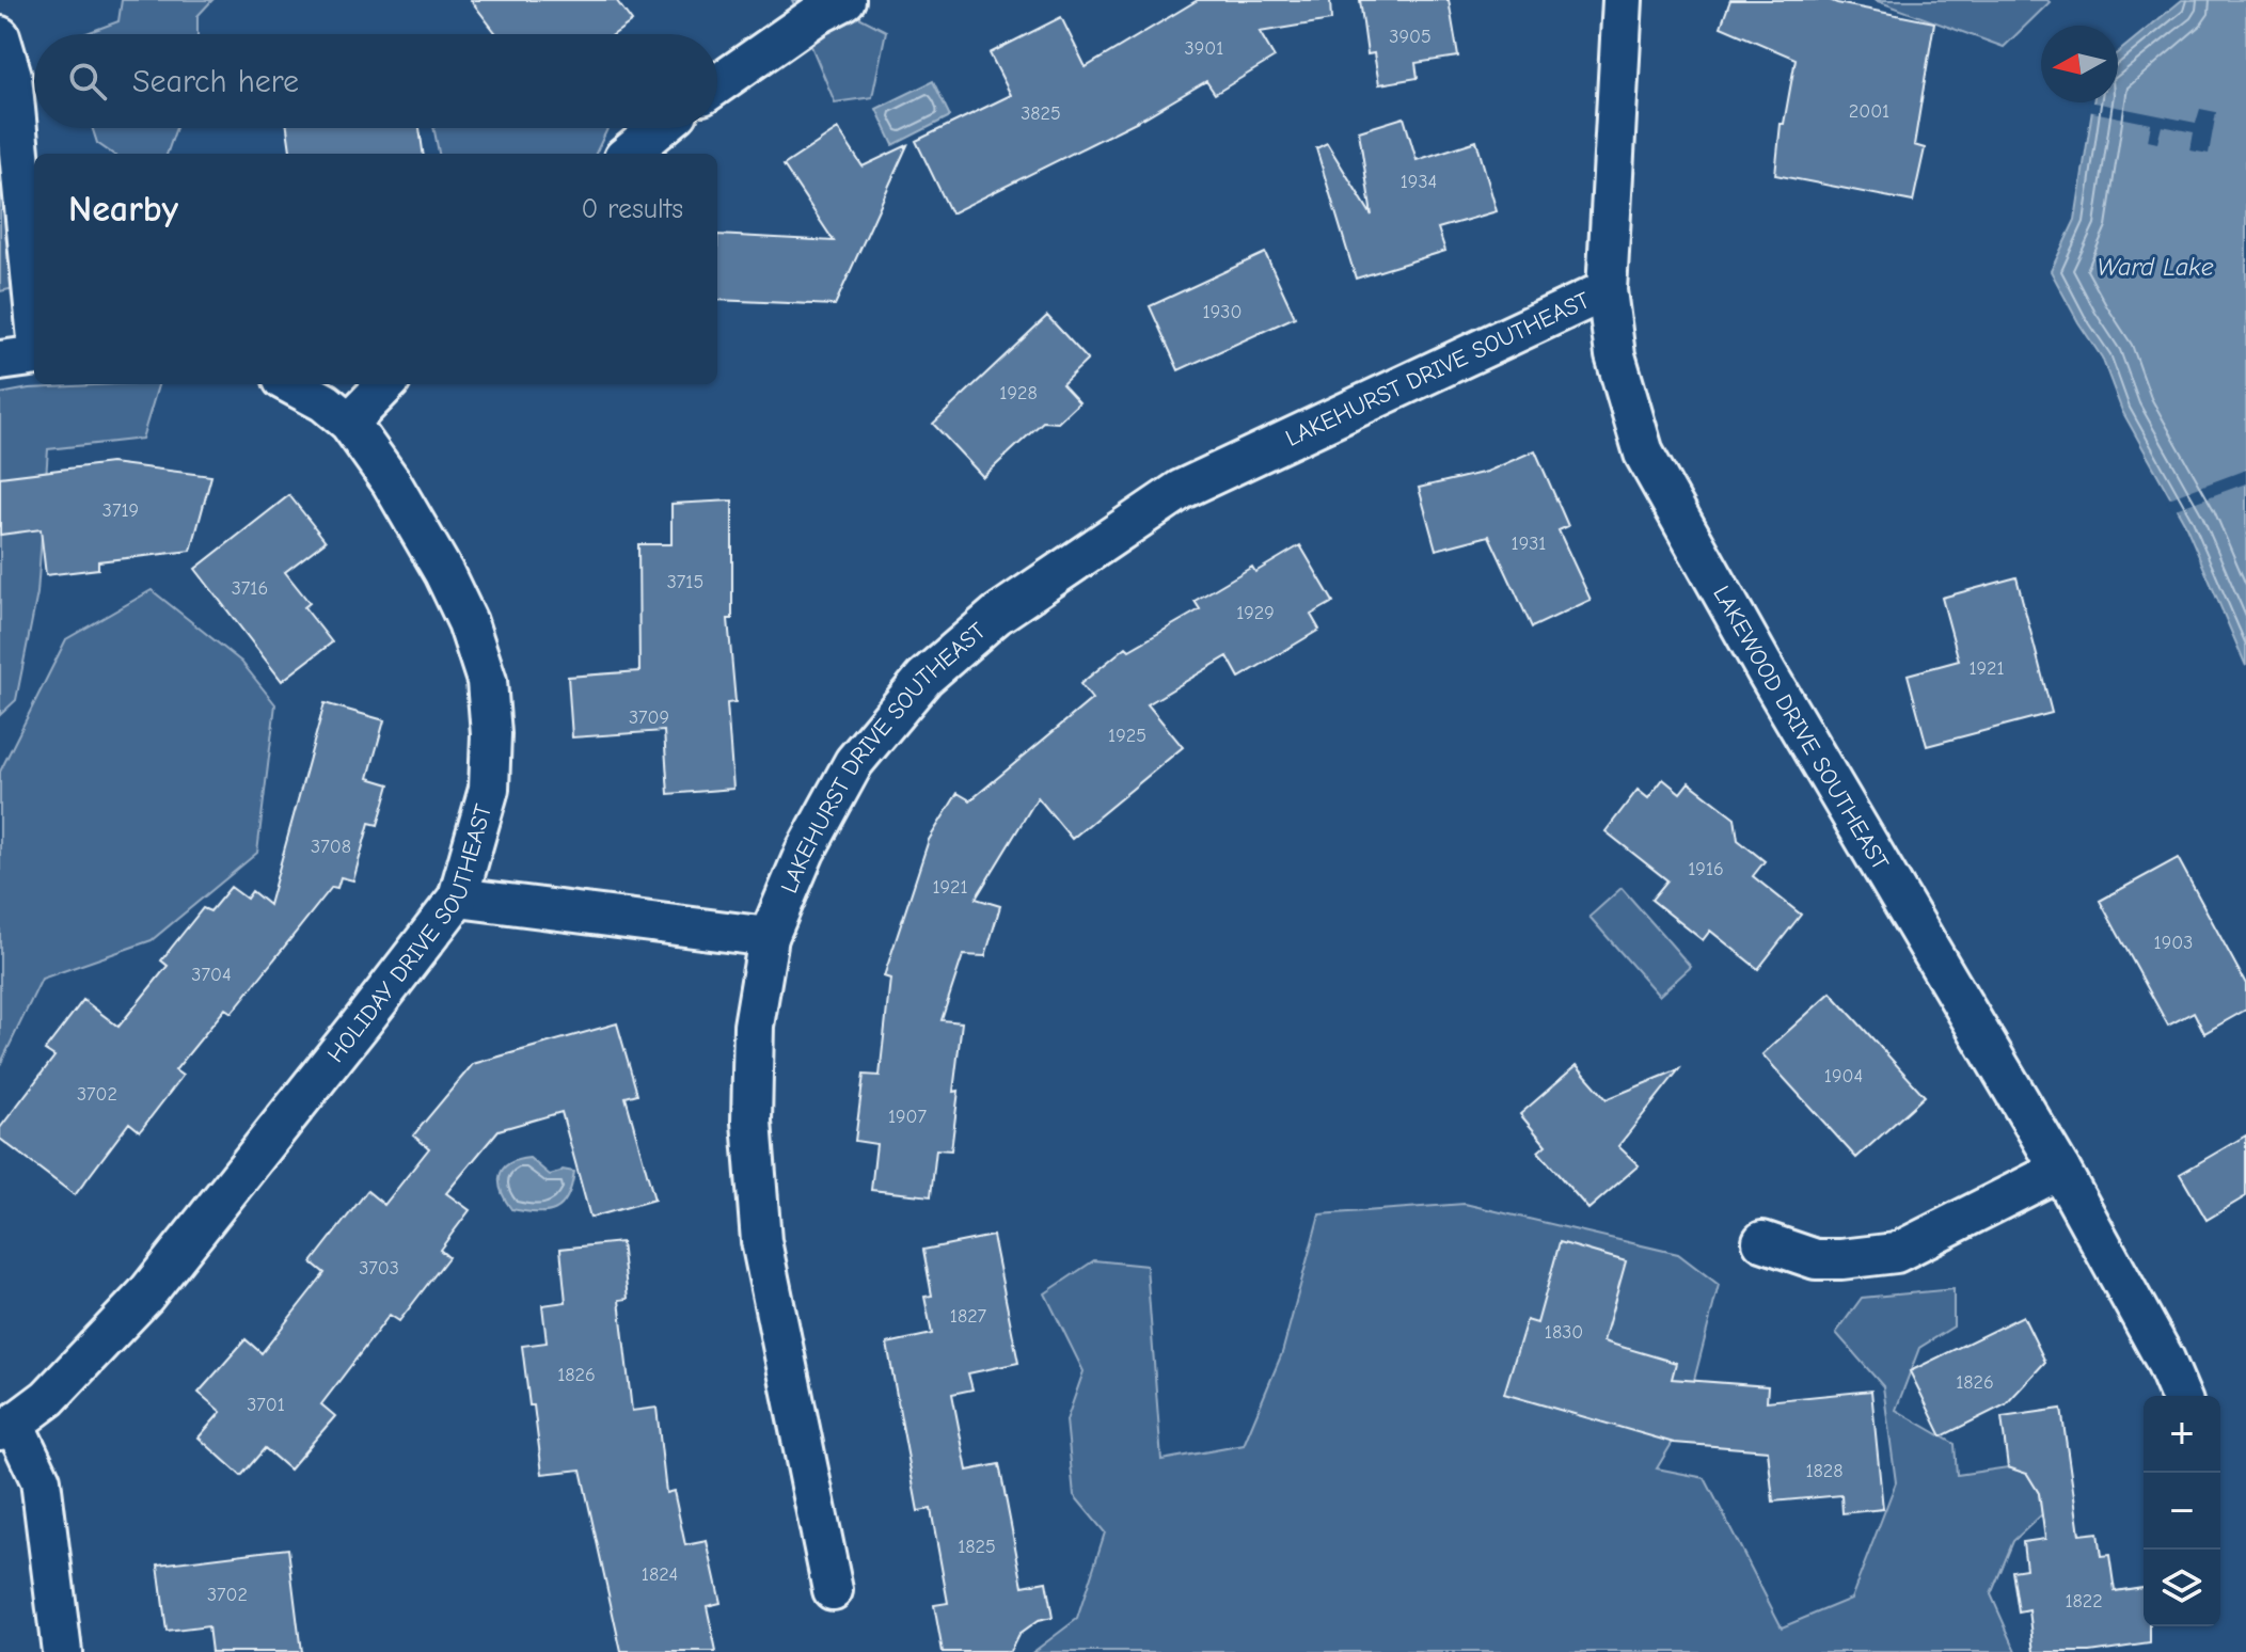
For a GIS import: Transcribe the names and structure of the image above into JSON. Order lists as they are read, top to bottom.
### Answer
{
  "streets": {
    "street": ["LAKEHURST DRIVE SOUTHEAST", "LAKEWOOD DRIVE SOUTHEAST", "HOLIDAY DRIVE SOUTHEAST"]
  },
  "crossings": [
    ["LAKEHURST DRIVE SOUTHEAST", "LAKEWOOD DRIVE SOUTHEAST"]
  ],
  "water": ["Ward Lake"],
  "house_numbers": [
    "3905",
    "3901",
    "2001",
    "3825",
    "1934",
    "1930",
    "1928",
    "3719",
    "1931",
    "3715",
    "3716",
    "1929",
    "1921",
    "3709",
    "1925",
    "3708",
    "1916",
    "1921",
    "1903",
    "3704",
    "1904",
    "3702",
    "1907",
    "3703",
    "1827",
    "1830",
    "1826",
    "1826",
    "3701",
    "1828",
    "1825",
    "1824",
    "3702",
    "1822"
  ],
  "north": "left",
  "page": {
    "search": "Search here",
    "heading": ["Nearby", "0 results"],
    "map_buttons": ["+", "−"]
  }
}
